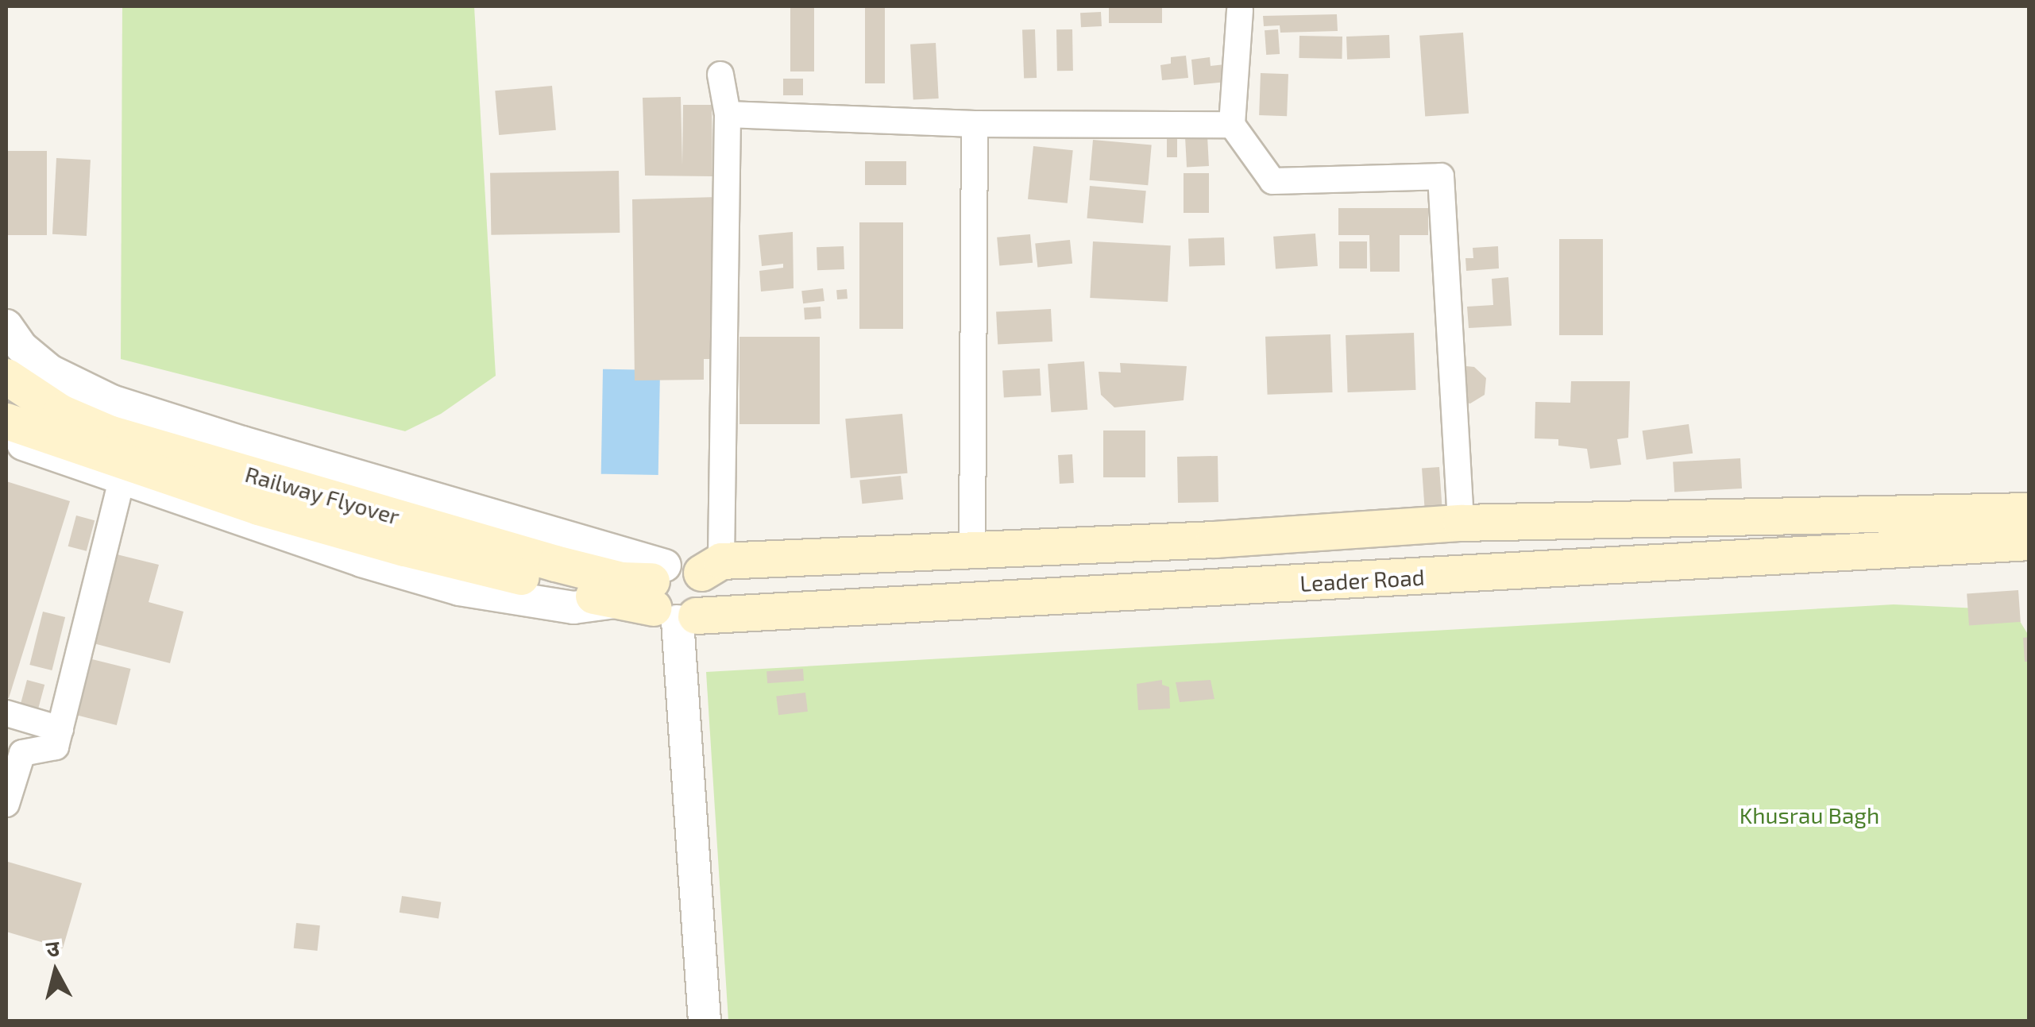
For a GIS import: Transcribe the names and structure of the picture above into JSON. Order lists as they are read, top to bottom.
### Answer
{
  "streets": {
    "main road": ["Railway Flyover", "Leader Road"]
  },
  "crossings": [
    ["Railway Flyover", "Leader Road"]
  ],
  "parks": ["Khusrau Bagh"],
  "north": "top"
}
